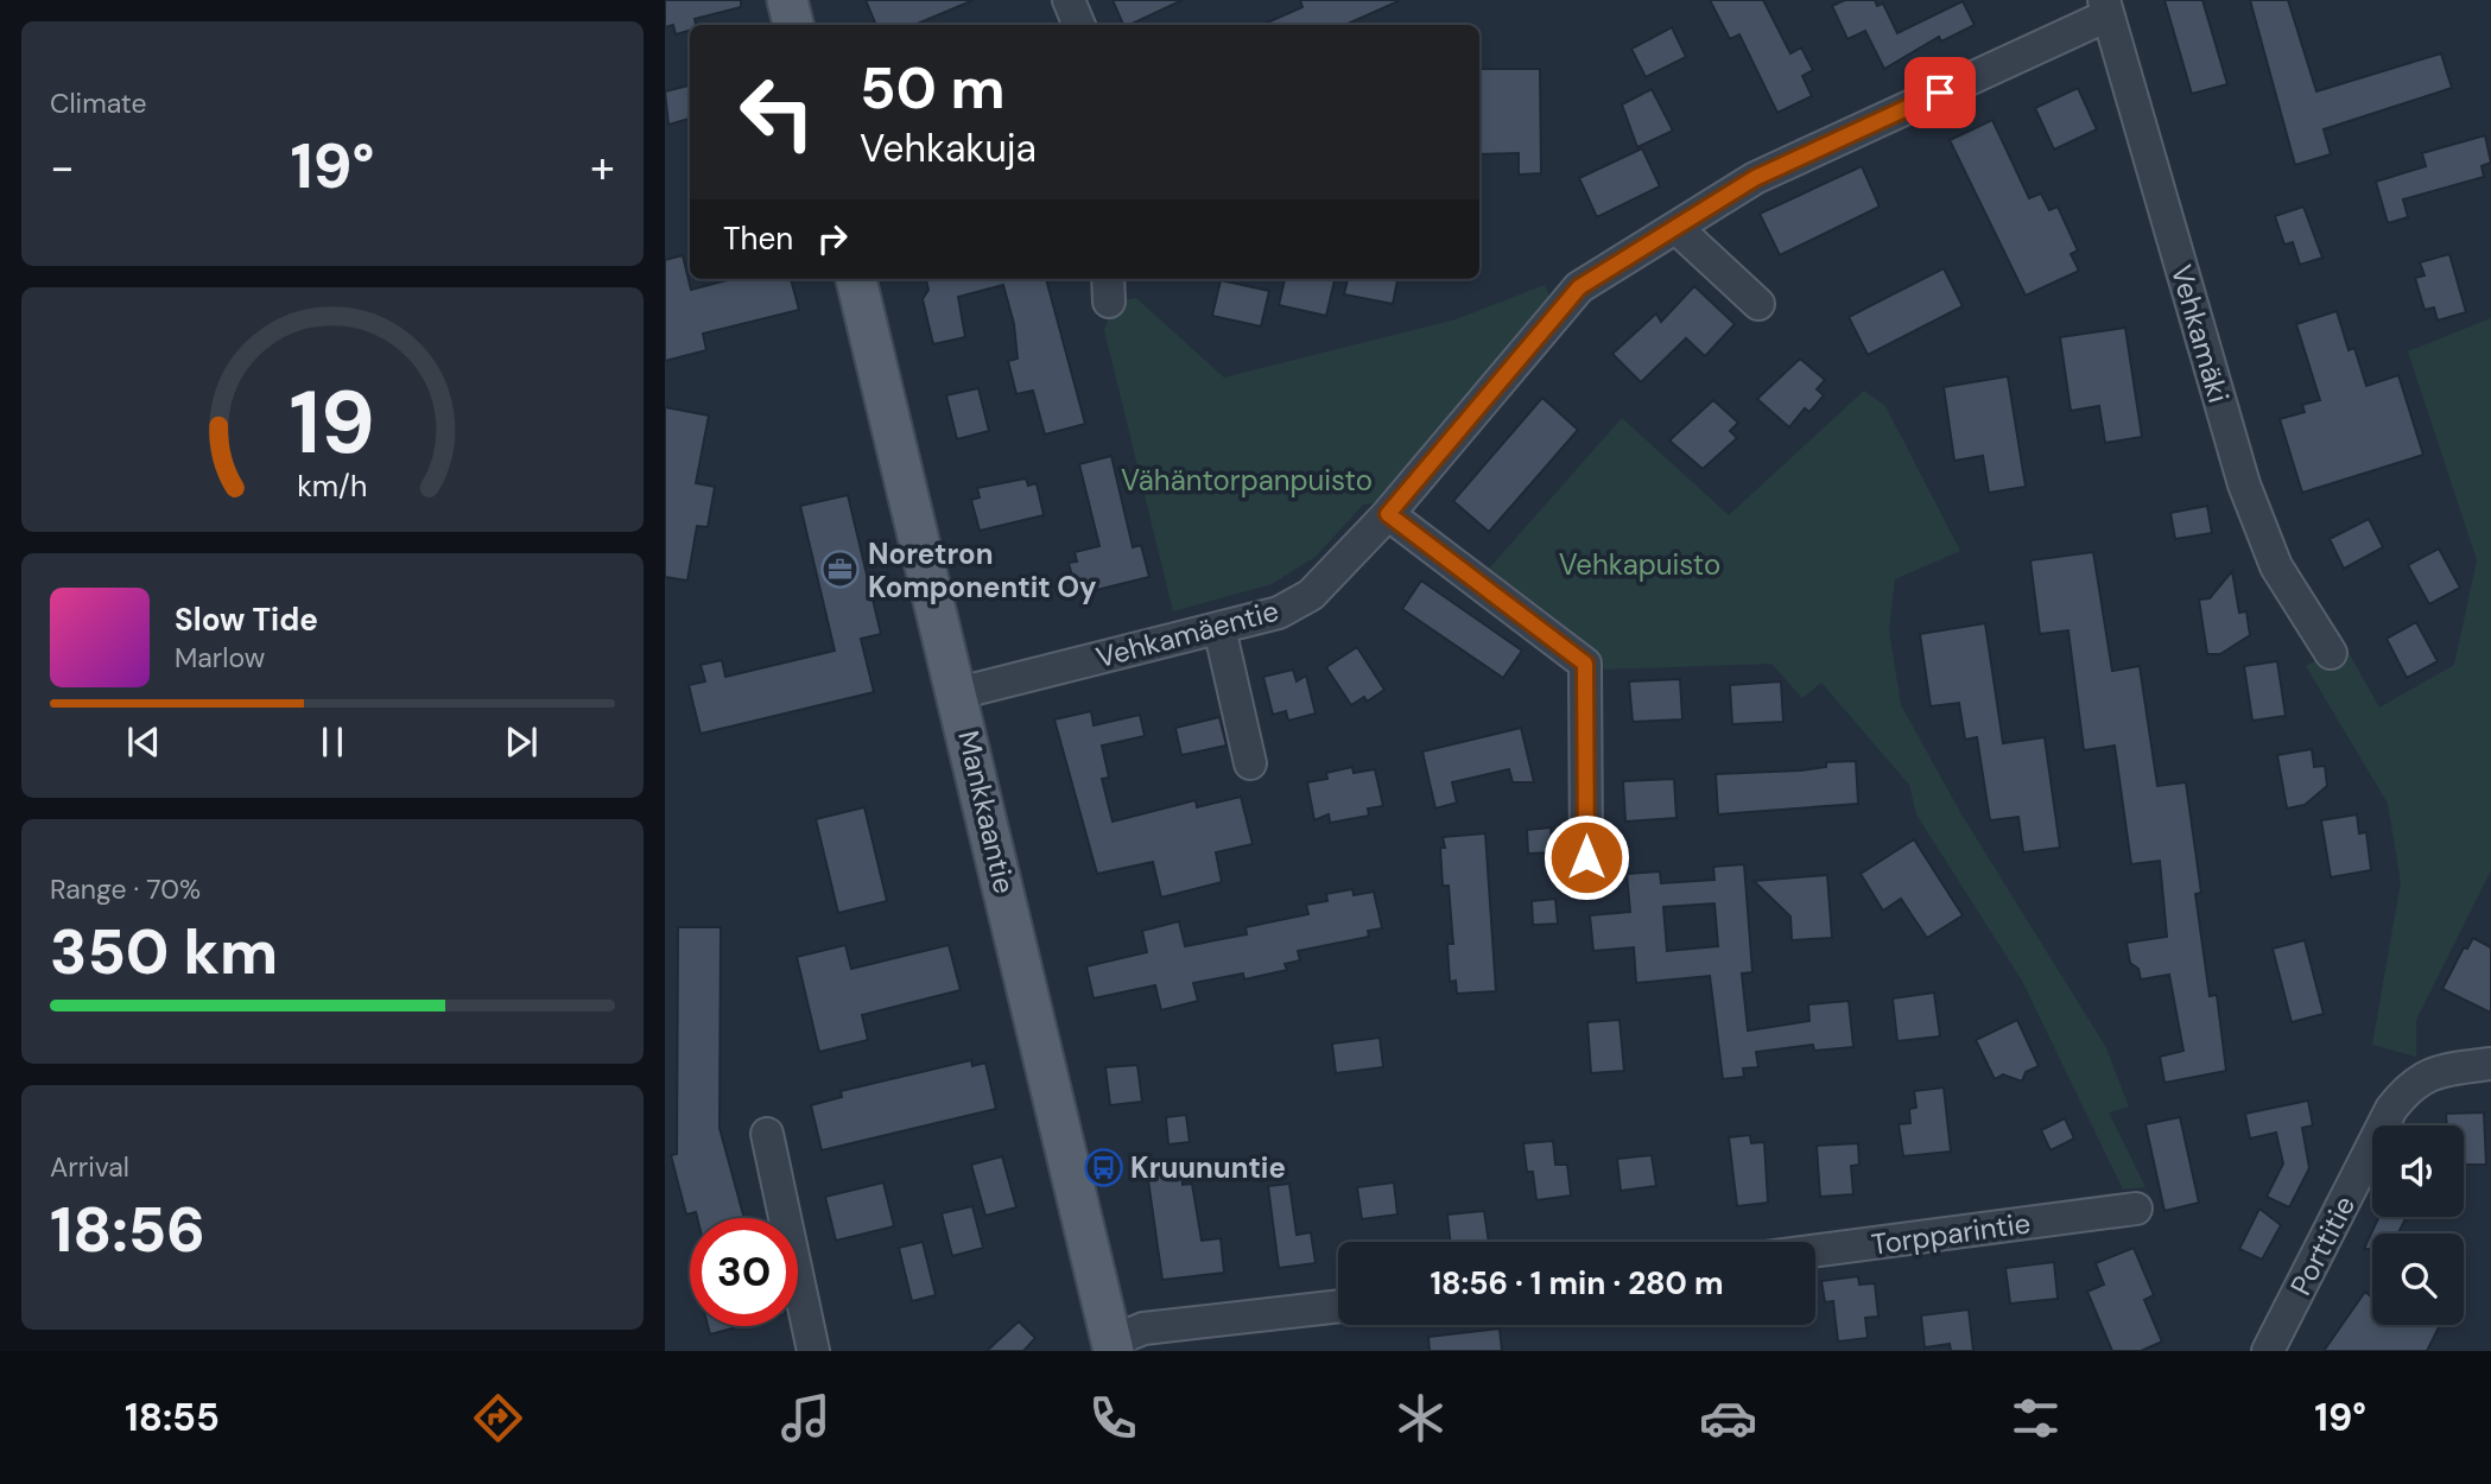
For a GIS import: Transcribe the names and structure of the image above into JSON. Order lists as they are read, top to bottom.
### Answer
{
  "streets": {
    "main road": ["Mankkaantie"],
    "street": [
      "Vehkamäki",
      "Vehkamäentie",
      "Torpparintie",
      "Porttitie"
    ]
  },
  "crossings": [
    ["Vehkamäki", "Vehkamäentie"],
    ["Vehkamäentie", "Mankkaantie"]
  ],
  "parks": ["Vähäntorpanpuisto", "Vehkapuisto"],
  "places": {
    "office": ["Noretron Komponentit Oy"],
    "bus stop": ["Kruununtie"]
  },
  "page": {
    "tile": [
      "Climate",
      ["Range · 70%", "350 km"],
      ["Arrival", "18:56"]
    ],
    "turn": ["50 m", "Vehkakuja"],
    "heat": ["−", "19°", "+"],
    "then": "Then",
    "song": ["Slow Tide", "Marlow"],
    "limit": "30",
    "trip": "18:56 · 1 min · 280 m",
    "tabs": ["18:55", "19°"],
    "gauge": ["19", "km/h"]
  }
}
